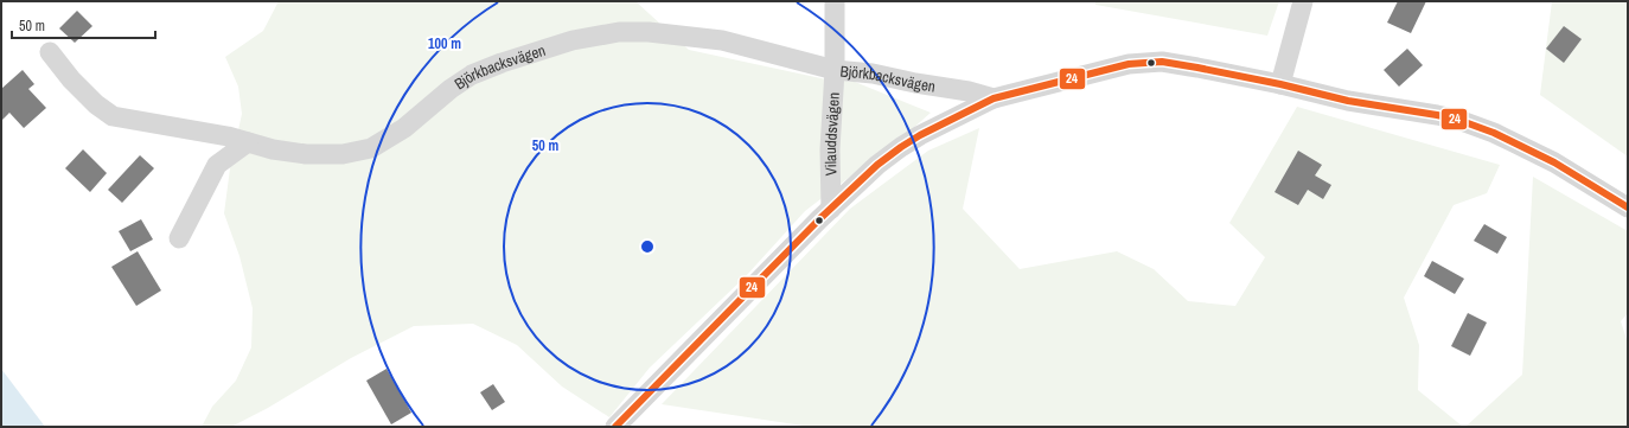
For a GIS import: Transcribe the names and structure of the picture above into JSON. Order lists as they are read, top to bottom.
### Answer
{
  "streets": {
    "street": ["Björkbacksvägen", "Vilauddsvägen"]
  },
  "crossings": [
    ["Björkbacksvägen", "Vilauddsvägen"]
  ],
  "lines": ["transit line 24"],
  "scale_bar": "50 m",
  "rings": ["100 m", "50 m"]
}
